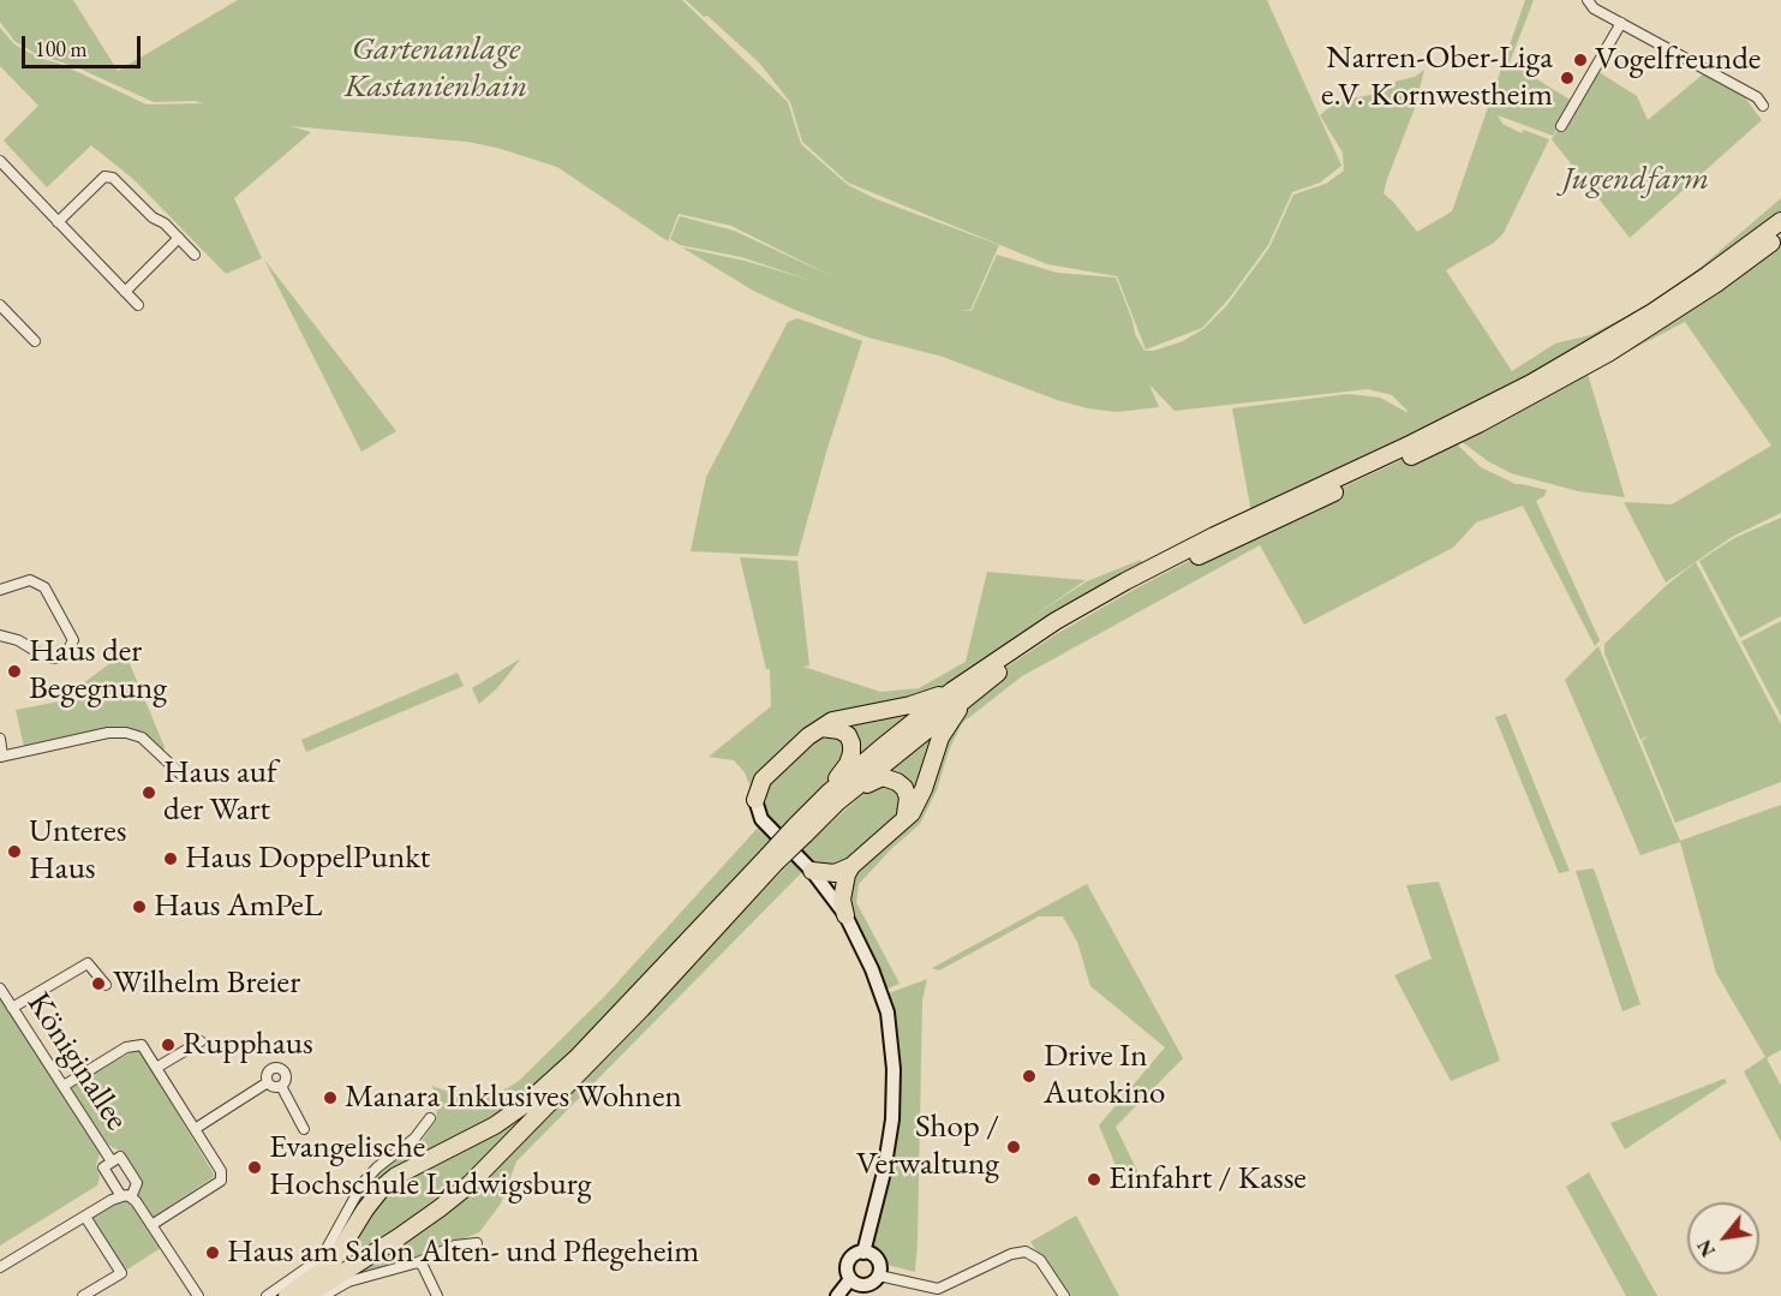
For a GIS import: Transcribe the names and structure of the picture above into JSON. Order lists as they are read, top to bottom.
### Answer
{
  "streets": {
    "street": ["Königinallee"]
  },
  "parks": ["Gartenanlage Kastanienhain", "Jugendfarm"],
  "places": [
    "Vogelfreunde",
    "Narren-Ober-Liga e.V. Kornwestheim",
    "Haus der Begegnung",
    "Haus auf der Wart",
    "Unteres Haus",
    "Haus DoppelPunkt",
    "Haus AmPeL",
    "Wilhelm Breier",
    "Rupphaus",
    "Drive In Autokino",
    "Manara Inklusives Wohnen",
    "Shop / Verwaltung",
    "Evangelische Hochschule Ludwigsburg",
    "Einfahrt / Kasse",
    "Haus am Salon Alten- und Pflegeheim"
  ],
  "scale_bar": "100 m",
  "north": "bottom left"
}
